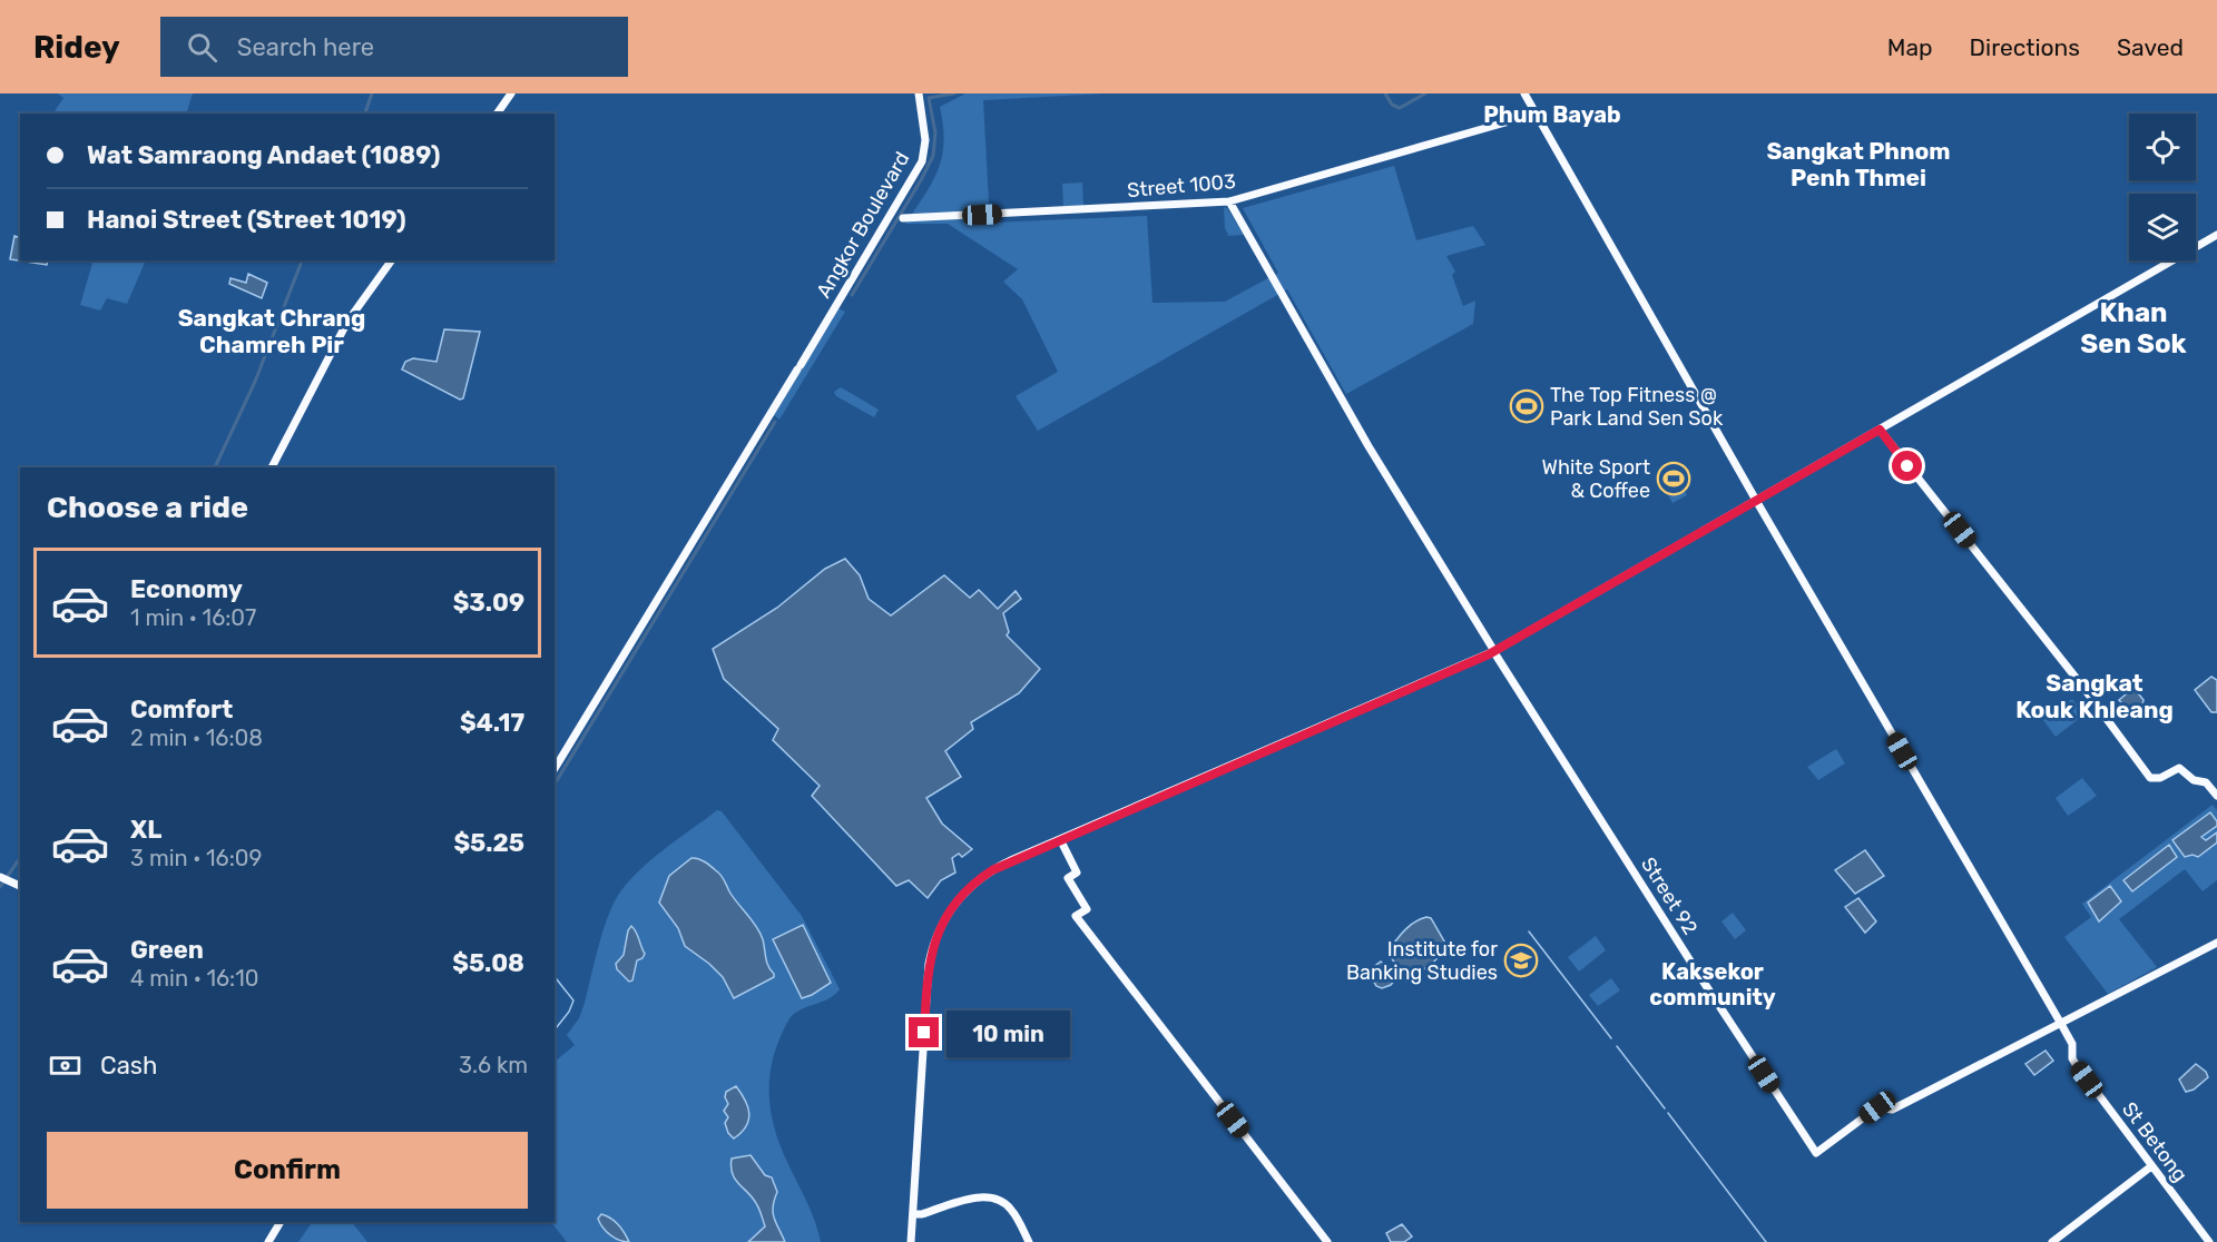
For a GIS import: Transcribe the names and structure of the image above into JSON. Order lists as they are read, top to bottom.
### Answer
{
  "streets": {
    "main road": [
      "Street 1003",
      "Angkor Boulevard",
      "Street 92",
      "St Betong"
    ]
  },
  "crossings": [
    ["Street 1003", "Street 92"],
    ["Street 92", "St Betong"]
  ],
  "districts": [
    "Phum Bayab",
    "Sangkat Phnom Penh Thmei",
    "Khan Sen Sok",
    "Sangkat Chrang Chamreh Pir",
    "Sangkat Kouk Khleang",
    "Kaksekor community"
  ],
  "places": {
    "sports": ["The Top Fitness @ Park Land Sen Sok", "White Sport & Coffee"],
    "school or university": ["Institute for Banking Studies"]
  },
  "page": {
    "header": "Ridey",
    "search": "Search here",
    "nav": ["Map", "Directions", "Saved"],
    "banner": ["Wat Samraong Andaet (1089)", "Hanoi Street (Street 1019)"],
    "heading": "Choose a ride",
    "list": [
      {
        "name": "Economy",
        "note": "1 min · 16:07",
        "value": "$3.09"
      },
      {
        "name": "Comfort",
        "note": "2 min · 16:08",
        "value": "$4.17"
      },
      {
        "name": "XL",
        "note": "3 min · 16:09",
        "value": "$5.25"
      },
      {
        "name": "Green",
        "note": "4 min · 16:10",
        "value": "$5.08"
      }
    ],
    "bubble": "10 min",
    "pay": ["Cash", "3.6 km"],
    "buttons": "Confirm"
  }
}
